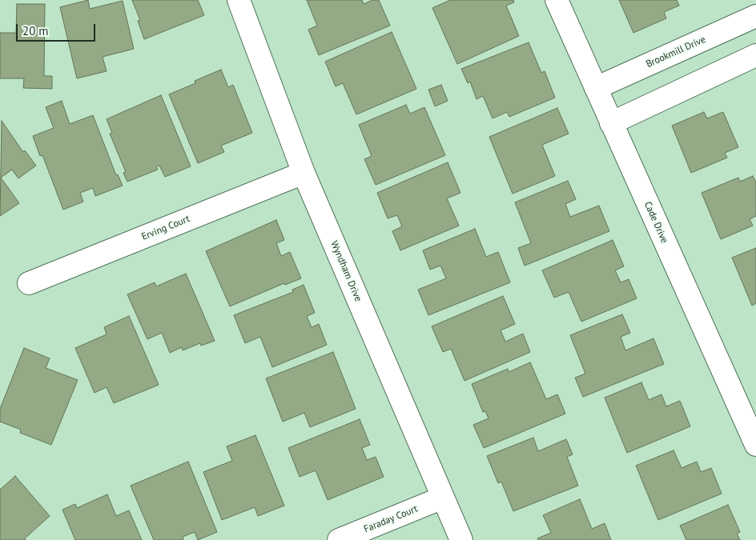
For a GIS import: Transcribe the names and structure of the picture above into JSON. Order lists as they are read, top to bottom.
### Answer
{
  "streets": {
    "street": [
      "Brookmill Drive",
      "Cade Drive",
      "Erving Court",
      "Wyndham Drive",
      "Faraday Court"
    ]
  },
  "crossings": [
    ["Brookmill Drive", "Cade Drive"],
    ["Erving Court", "Wyndham Drive"],
    ["Wyndham Drive", "Faraday Court"]
  ],
  "scale_bar": "20 m"
}
